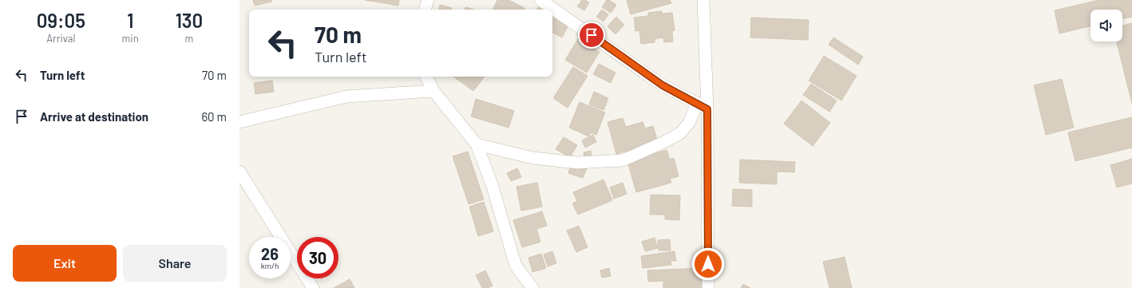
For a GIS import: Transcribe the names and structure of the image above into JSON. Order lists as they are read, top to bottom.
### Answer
{
  "page": {
    "eta": [
      "09:05",
      "Arrival",
      "1",
      "min",
      "130",
      "m"
    ],
    "turn": ["70 m", "Turn left"],
    "list": [
      {
        "name": "Turn left",
        "value": "70 m"
      },
      {
        "name": "Arrive at destination",
        "value": "60 m"
      }
    ],
    "speed": "26 km/h",
    "limit": "30",
    "buttons": ["Exit", "Share"]
  }
}
